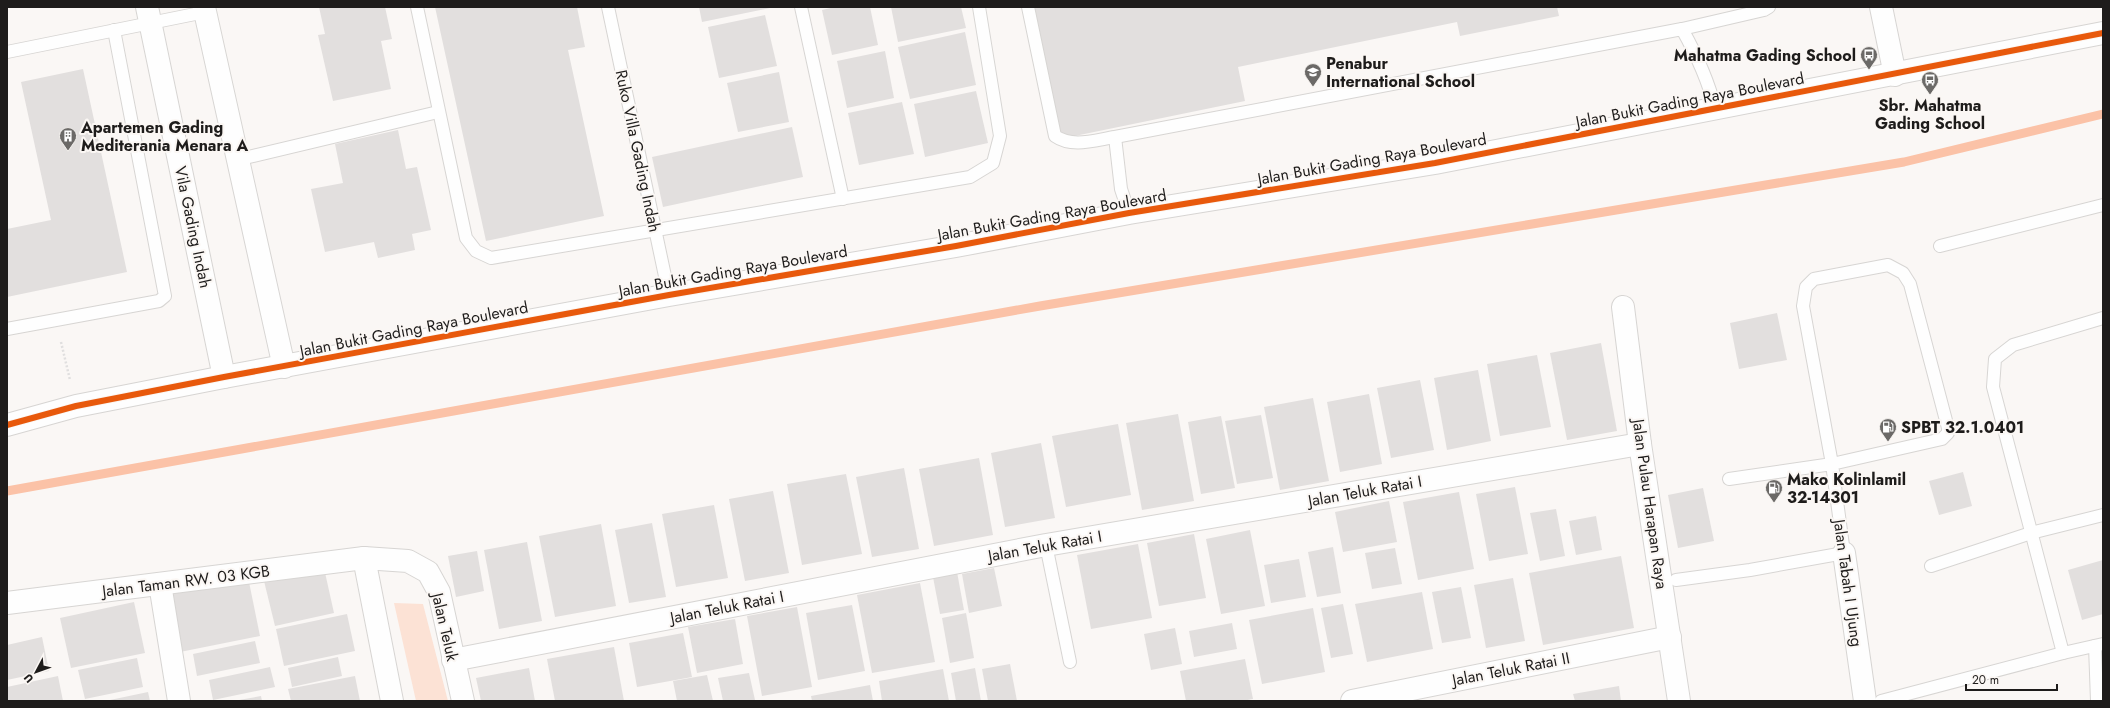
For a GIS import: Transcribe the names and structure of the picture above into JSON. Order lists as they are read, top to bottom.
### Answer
{
  "streets": {
    "street": [
      "Jalan Bukit Gading Raya Boulevard",
      "Vila Gading Indah",
      "Jalan Teluk Ratai I",
      "Jalan Pulau Harapan Raya",
      "Jalan Taman RW. 03 KGB",
      "Jalan Tabah I Ujung",
      "Jalan Teluk",
      "Jalan Teluk Ratai II"
    ],
    "lane": ["Ruko Villa Gading Indah"]
  },
  "crossings": [
    ["Jalan Bukit Gading Raya Boulevard", "Ruko Villa Gading Indah"],
    ["Jalan Bukit Gading Raya Boulevard", "Vila Gading Indah"],
    ["Jalan Teluk Ratai I", "Jalan Pulau Harapan Raya"],
    ["Jalan Teluk Ratai I", "Jalan Teluk"],
    ["Jalan Pulau Harapan Raya", "Jalan Teluk Ratai II"],
    ["Jalan Taman RW. 03 KGB", "Jalan Teluk"]
  ],
  "places": {
    "bus stop": ["Mahatma Gading School", "Sbr. Mahatma Gading School"],
    "school or university": ["Penabur International School"],
    "building": ["Apartemen Gading Mediterania Menara A"],
    "fuel station": ["SPBT 32.1.0401", "Mako Kolinlamil 32-14301"]
  },
  "scale_bar": "20 m",
  "north": "bottom left"
}
